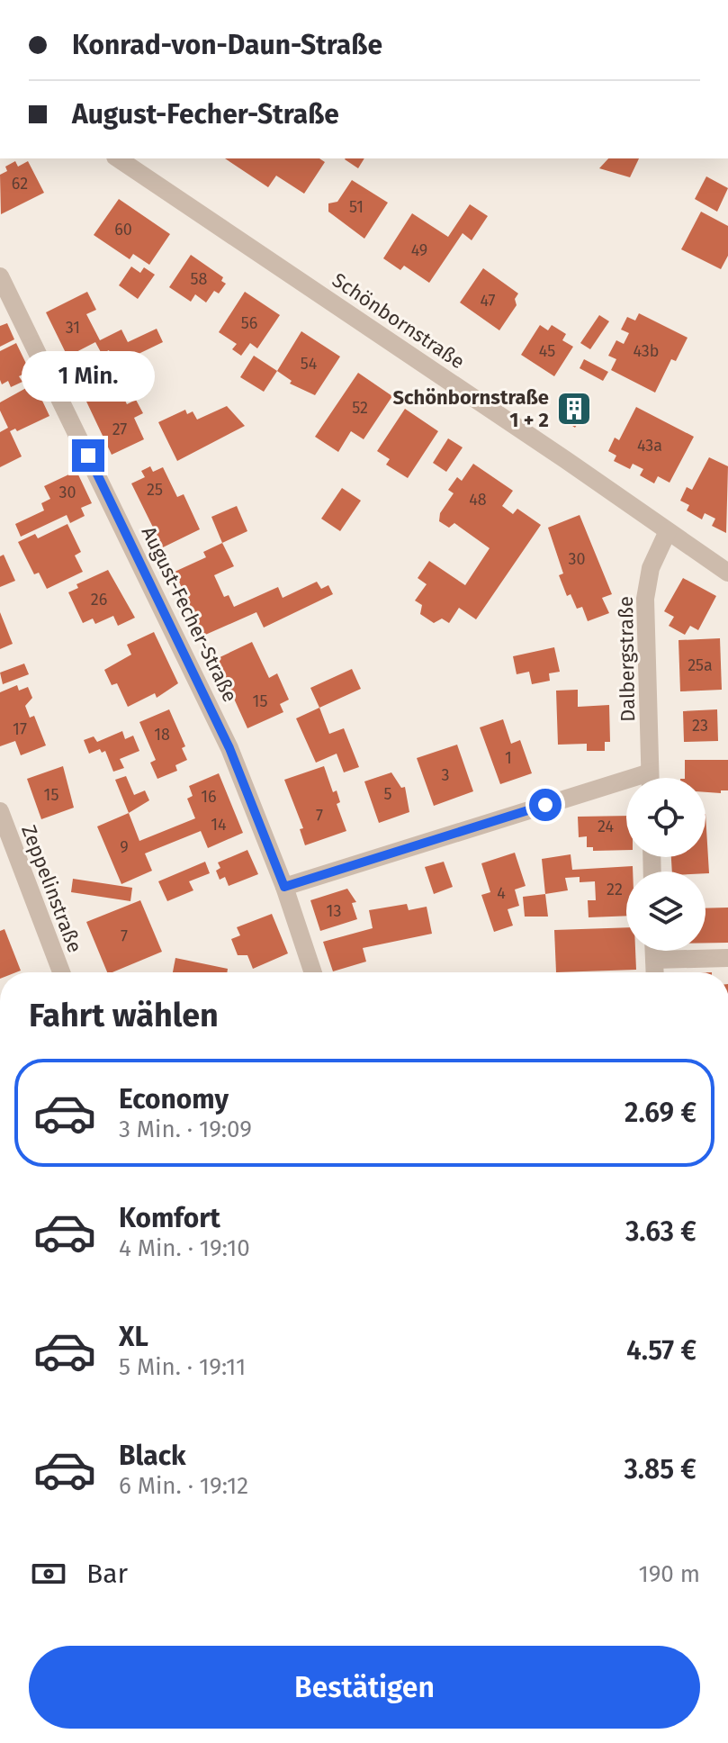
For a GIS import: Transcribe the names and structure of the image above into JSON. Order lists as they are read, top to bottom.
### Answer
{
  "streets": {
    "street": [
      "Schönbornstraße",
      "August-Fecher-Straße",
      "Dalbergstraße",
      "Zeppelinstraße"
    ]
  },
  "crossings": [
    ["Schönbornstraße", "Dalbergstraße"]
  ],
  "places": {
    "building": ["Schönbornstraße 1 + 2"]
  },
  "house_numbers": [
    "62",
    "51",
    "60",
    "49",
    "58",
    "47",
    "56",
    "31",
    "45",
    "43b",
    "54",
    "52",
    "27",
    "43a",
    "25",
    "30",
    "48",
    "30",
    "26",
    "25a",
    "15",
    "23",
    "17",
    "18",
    "1",
    "3",
    "5",
    "15",
    "16",
    "7",
    "14",
    "24",
    "9",
    "22",
    "4",
    "13",
    "7"
  ],
  "page": {
    "banner": ["Konrad-von-Daun-Straße", "August-Fecher-Straße"],
    "bubble": "1 Min.",
    "heading": "Fahrt wählen",
    "list": [
      {
        "name": "Economy",
        "note": "3 Min. · 19:09",
        "value": "2.69 €"
      },
      {
        "name": "Komfort",
        "note": "4 Min. · 19:10",
        "value": "3.63 €"
      },
      {
        "name": "XL",
        "note": "5 Min. · 19:11",
        "value": "4.57 €"
      },
      {
        "name": "Black",
        "note": "6 Min. · 19:12",
        "value": "3.85 €"
      }
    ],
    "pay": ["Bar", "190 m"],
    "buttons": "Bestätigen"
  }
}
